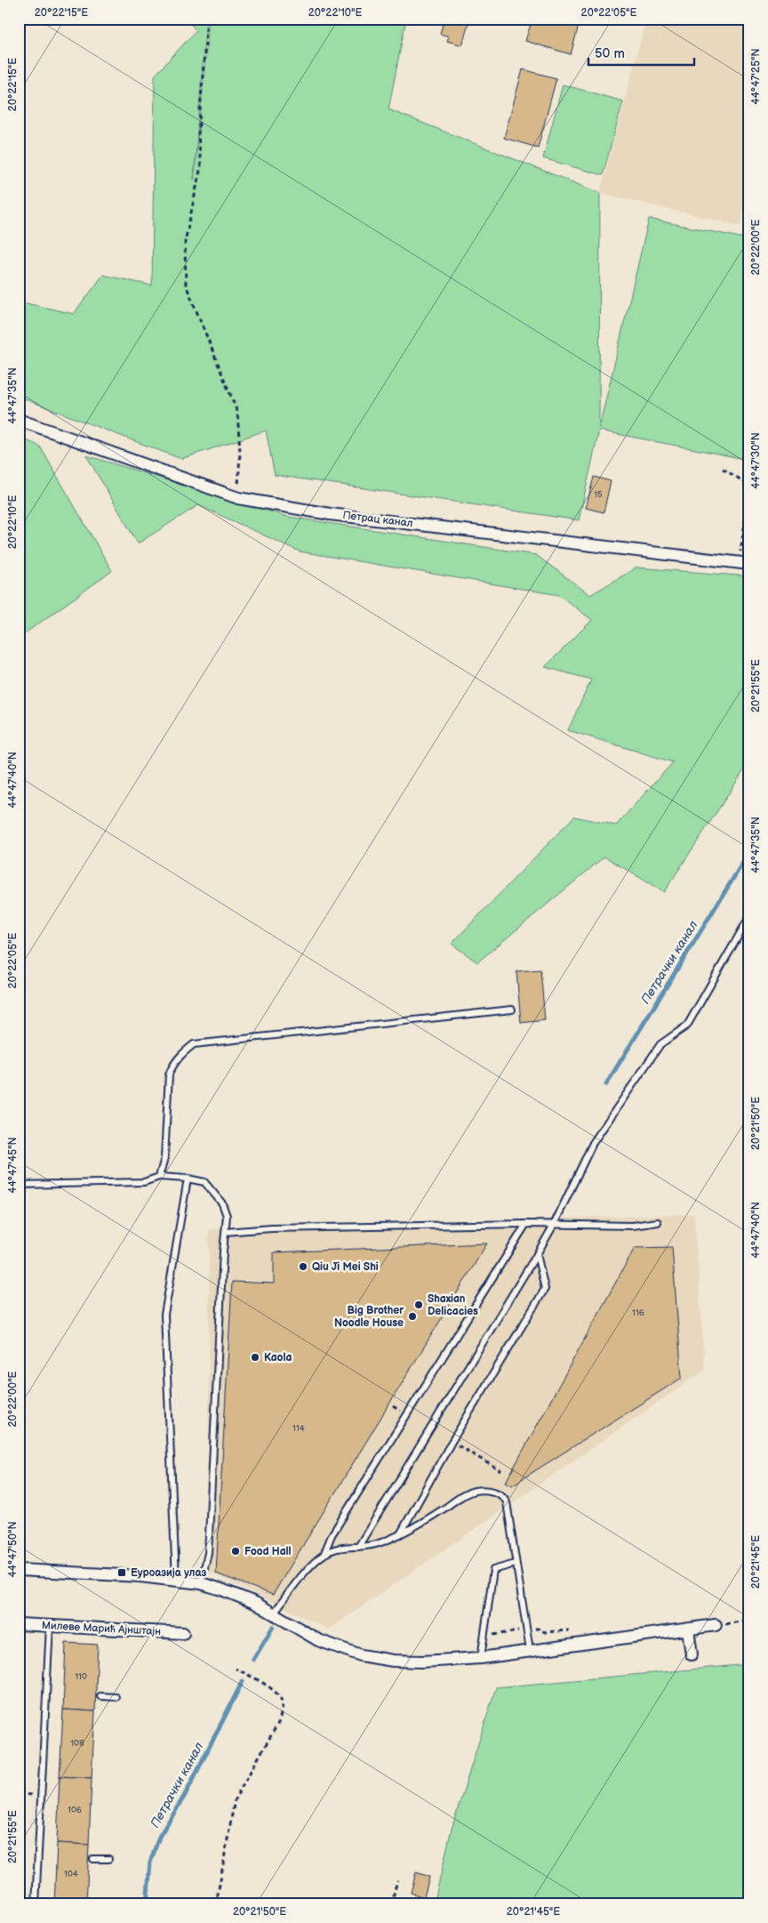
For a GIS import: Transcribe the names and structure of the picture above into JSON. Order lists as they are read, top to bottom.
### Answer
{
  "streets": {
    "street": ["Петрац канал", "Милеве Марић Ајнштајн"]
  },
  "water": ["Петрачки канал"],
  "places": {
    "other": [
      "Qiu Ji Mei Shi",
      "Shaxian Delicacies",
      "Big Brother Noodle House",
      "Kaola",
      "Food Hall"
    ],
    "transit": ["Еуроазија улаз"]
  },
  "house_numbers": [
    "15",
    "116",
    "114",
    "110",
    "108",
    "106",
    "104"
  ],
  "scale_bar": "50 m",
  "coordinates": [
    "20°22'15\"E",
    "20°22'10\"E",
    "20°22'05\"E",
    "44°47'25\"N",
    "20°22'00\"E",
    "44°47'35\"N",
    "44°47'30\"N",
    "20°21'55\"E",
    "44°47'40\"N",
    "20°21'50\"E",
    "44°47'45\"N",
    "44°47'50\"N",
    "20°21'45\"E"
  ]
}
